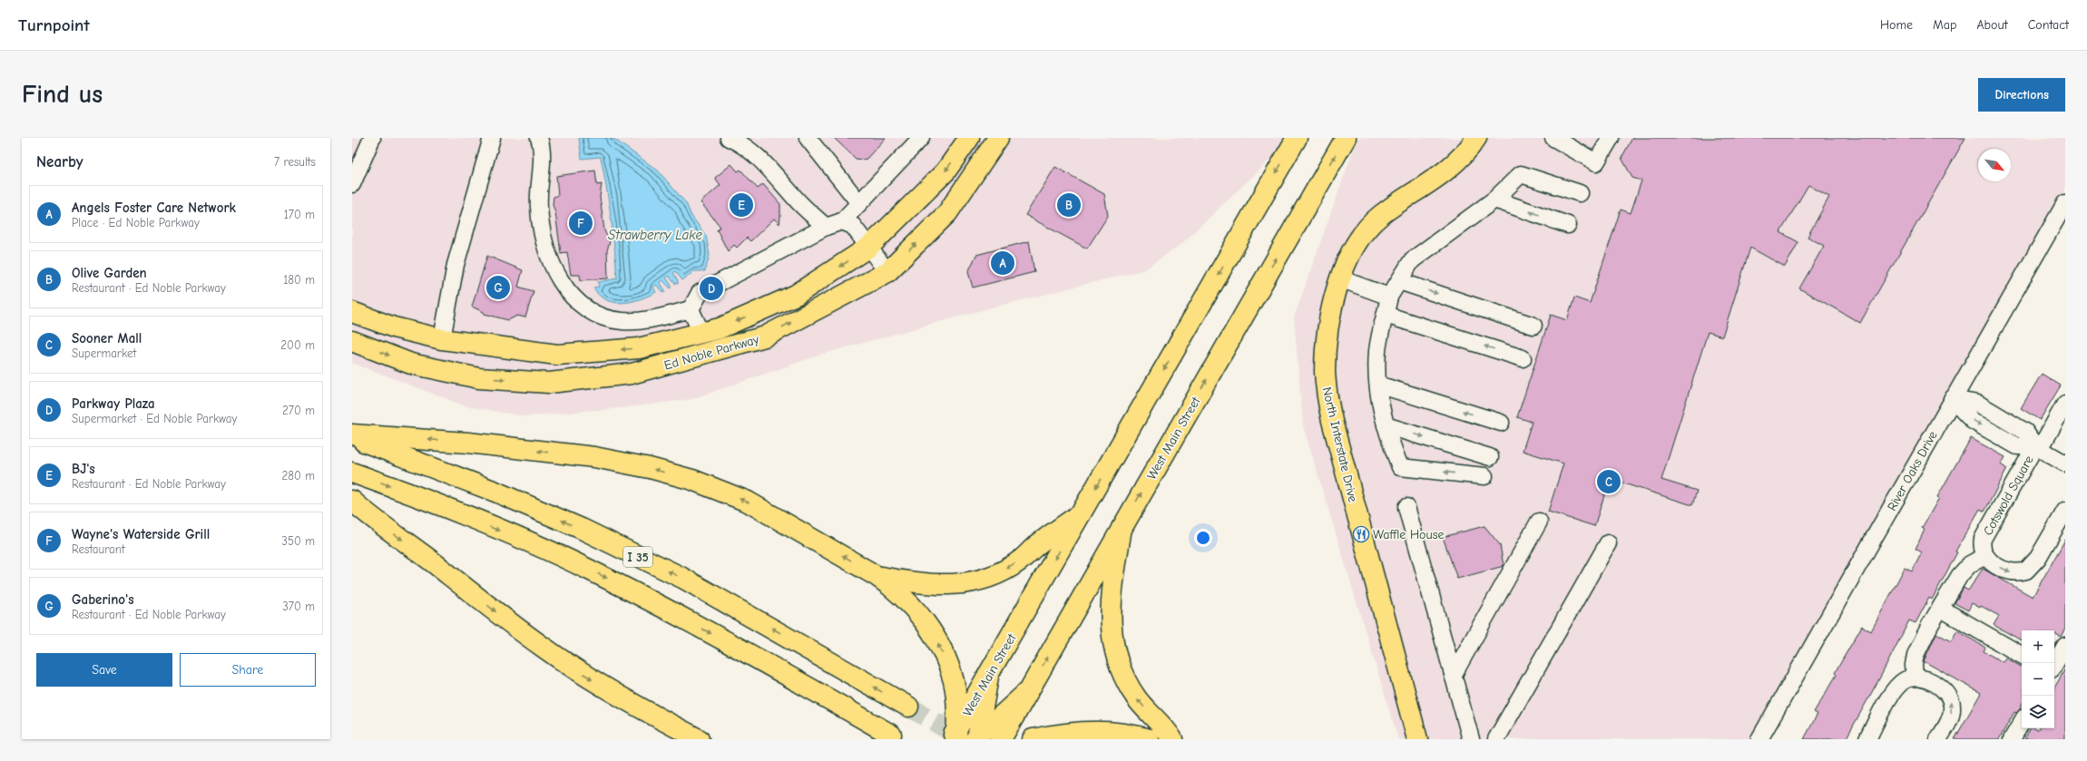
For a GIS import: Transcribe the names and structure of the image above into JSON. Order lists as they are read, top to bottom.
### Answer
{
  "streets": {
    "main road": [
      "Ed Noble Parkway",
      "West Main Street",
      "North Interstate Drive",
      "I 35"
    ],
    "street": ["River Oaks Drive", "Cotswold Square"]
  },
  "water": ["Strawberry Lake"],
  "places": {
    "restaurant": ["Waffle House"]
  },
  "north": "bottom right",
  "page": {
    "header": "Turnpoint",
    "nav": [
      "Home",
      "Map",
      "About",
      "Contact"
    ],
    "buttons": [
      "Directions",
      ["Save", "Share"]
    ],
    "title": "Find us",
    "heading": ["Nearby", "7 results"],
    "list": [
      {
        "mark": "A",
        "name": "Angels Foster Care Network",
        "note": "Place · Ed Noble Parkway",
        "value": "170 m"
      },
      {
        "mark": "B",
        "name": "Olive Garden",
        "note": "Restaurant · Ed Noble Parkway",
        "value": "180 m"
      },
      {
        "mark": "C",
        "name": "Sooner Mall",
        "note": "Supermarket",
        "value": "200 m"
      },
      {
        "mark": "D",
        "name": "Parkway Plaza",
        "note": "Supermarket · Ed Noble Parkway",
        "value": "270 m"
      },
      {
        "mark": "E",
        "name": "BJ's",
        "note": "Restaurant · Ed Noble Parkway",
        "value": "280 m"
      },
      {
        "mark": "F",
        "name": "Wayne's Waterside Grill",
        "note": "Restaurant",
        "value": "350 m"
      },
      {
        "mark": "G",
        "name": "Gaberino's",
        "note": "Restaurant · Ed Noble Parkway",
        "value": "370 m"
      }
    ],
    "pins": [
      "B",
      "E",
      "F",
      "A",
      "G",
      "D",
      "C"
    ],
    "map_buttons": ["+", "−"]
  }
}
